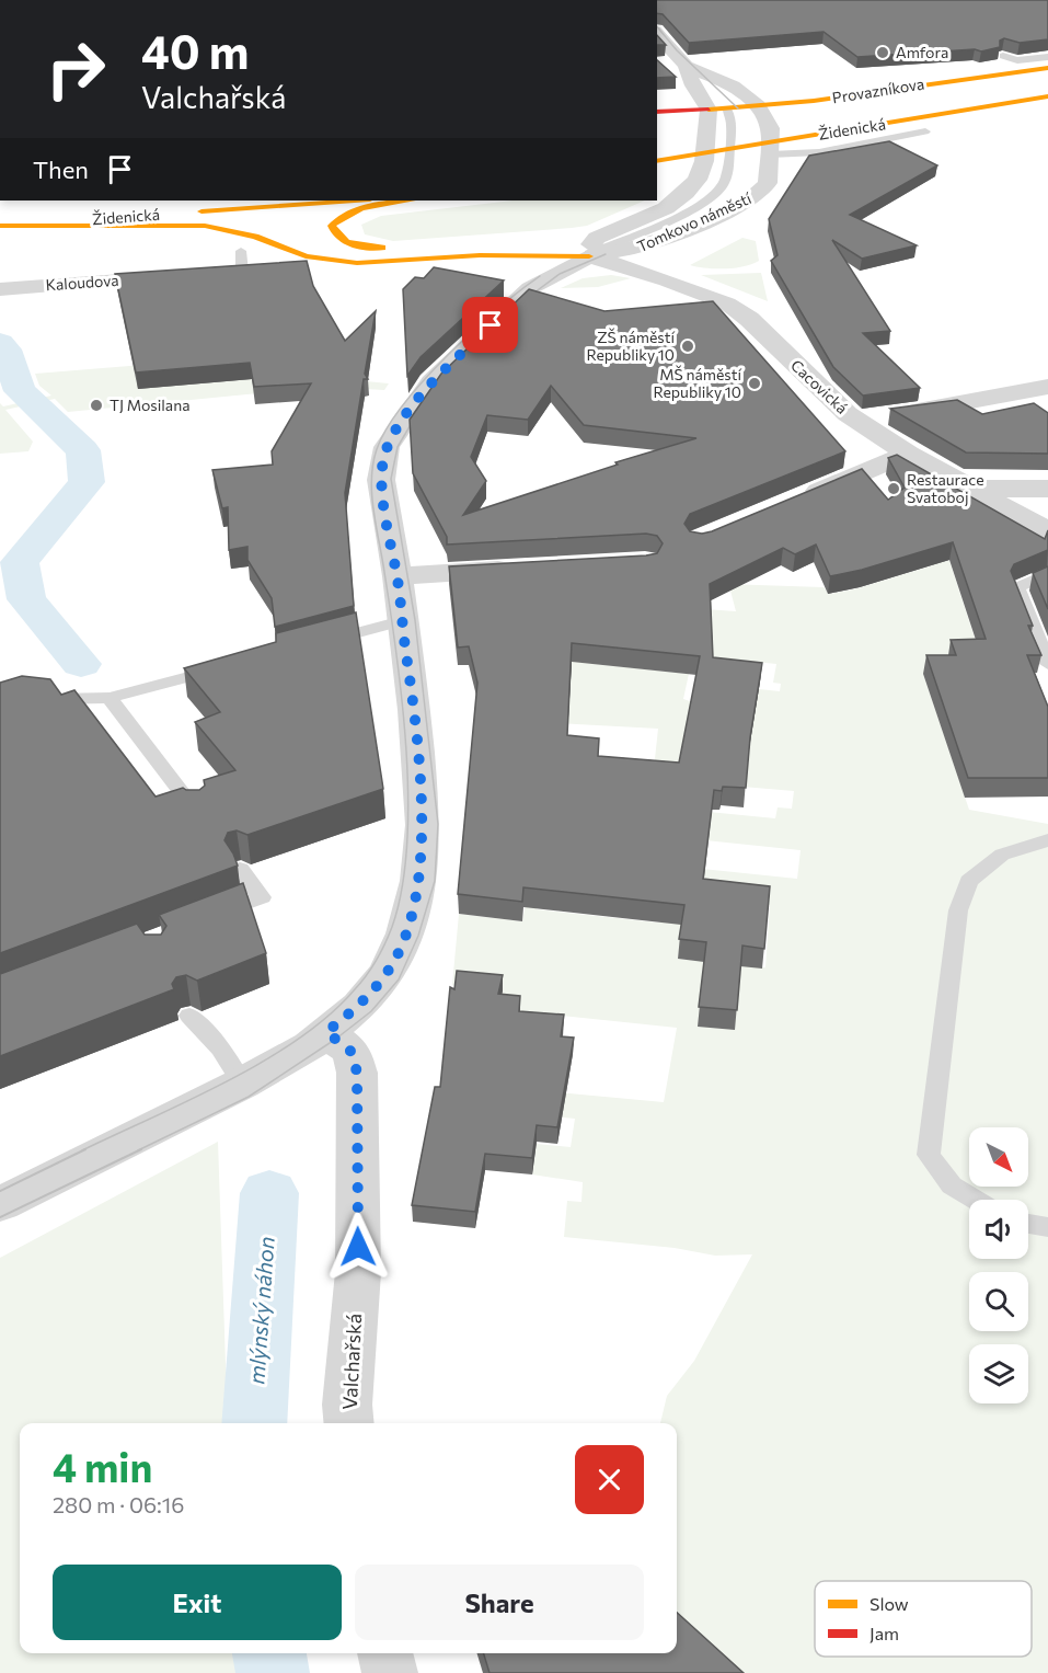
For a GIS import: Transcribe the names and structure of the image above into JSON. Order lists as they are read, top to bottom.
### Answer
{
  "streets": {
    "main road": ["Provazníkova", "Židenická"],
    "street": [
      "Tomkovo náměstí",
      "Kaloudova",
      "Cacovická",
      "Valchařská"
    ]
  },
  "crossings": [
    ["Provazníkova", "Tomkovo náměstí"],
    ["Tomkovo náměstí", "Cacovická"]
  ],
  "water": ["mlýnský náhon"],
  "places": [
    "Amfora",
    "ZŠ náměstí Republiky 10",
    "MŠ náměstí Republiky 10",
    "TJ Mosilana",
    "Restaurace Svatoboj"
  ],
  "legend": ["Slow", "Jam"],
  "north": "bottom right",
  "page": {
    "turn": ["40 m", "Valchařská"],
    "then": "Then",
    "heading": ["4 min", "280 m · 06:16"],
    "buttons": ["Exit", "Share"]
  }
}
